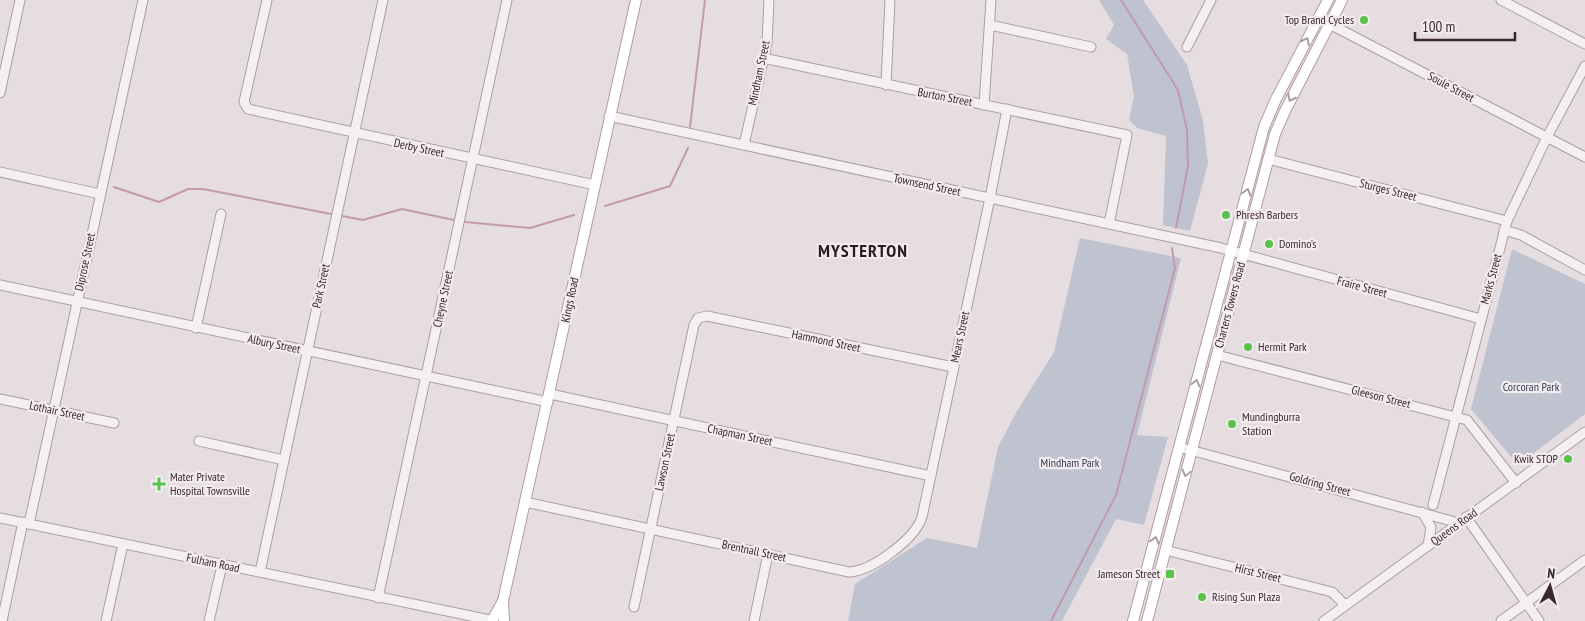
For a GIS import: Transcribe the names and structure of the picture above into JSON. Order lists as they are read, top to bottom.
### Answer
{
  "streets": {
    "main road": ["Kings Road", "Charters Towers Road"],
    "street": [
      "Mindham Street",
      "Soule Street",
      "Burton Street",
      "Derby Street",
      "Townsend Street",
      "Sturges Street",
      "Diprose Street",
      "Marks Street",
      "Park Street",
      "Fraire Street",
      "Cheyne Street",
      "Mears Street",
      "Hammond Street",
      "Albury Street",
      "Gleeson Street",
      "Lothair Street",
      "Chapman Street",
      "Lawson Street",
      "Goldring Street",
      "Queens Road",
      "Brentnall Street",
      "Fulham Road",
      "Hirst Street"
    ]
  },
  "crossings": [
    ["Mindham Street", "Burton Street"],
    ["Mindham Street", "Townsend Street"],
    ["Soule Street", "Marks Street"],
    ["Soule Street", "Charters Towers Road"],
    ["Burton Street", "Townsend Street"],
    ["Burton Street", "Mears Street"],
    ["Derby Street", "Park Street"],
    ["Derby Street", "Cheyne Street"],
    ["Derby Street", "Kings Road"],
    ["Townsend Street", "Fraire Street"],
    ["Townsend Street", "Kings Road"],
    ["Townsend Street", "Charters Towers Road"],
    ["Townsend Street", "Mears Street"],
    ["Sturges Street", "Marks Street"],
    ["Sturges Street", "Charters Towers Road"],
    ["Diprose Street", "Albury Street"],
    ["Diprose Street", "Lothair Street"],
    ["Diprose Street", "Fulham Road"],
    ["Marks Street", "Fraire Street"],
    ["Marks Street", "Gleeson Street"],
    ["Park Street", "Albury Street"],
    ["Park Street", "Fulham Road"],
    ["Fraire Street", "Charters Towers Road"],
    ["Cheyne Street", "Albury Street"],
    ["Cheyne Street", "Fulham Road"],
    ["Kings Road", "Albury Street"],
    ["Kings Road", "Chapman Street"],
    ["Kings Road", "Brentnall Street"],
    ["Kings Road", "Fulham Road"],
    ["Charters Towers Road", "Gleeson Street"],
    ["Charters Towers Road", "Goldring Street"],
    ["Charters Towers Road", "Hirst Street"],
    ["Mears Street", "Hammond Street"],
    ["Mears Street", "Chapman Street"],
    ["Mears Street", "Brentnall Street"],
    ["Hammond Street", "Lawson Street"],
    ["Albury Street", "Chapman Street"],
    ["Gleeson Street", "Queens Road"],
    ["Chapman Street", "Lawson Street"],
    ["Chapman Street", "Brentnall Street"],
    ["Lawson Street", "Brentnall Street"],
    ["Goldring Street", "Queens Road"],
    ["Queens Road", "Hirst Street"]
  ],
  "districts": ["MYSTERTON"],
  "parks": ["Corcoran Park", "Mindham Park"],
  "places": {
    "other": [
      "Top Brand Cycles",
      "Phresh Barbers",
      "Domino's",
      "Hermit Park",
      "Mundingburra Station",
      "Kwik STOP",
      "Rising Sun Plaza"
    ],
    "health": ["Mater Private Hospital Townsville"],
    "transit": ["Jameson Street"]
  },
  "scale_bar": "100 m",
  "north": "top"
}
